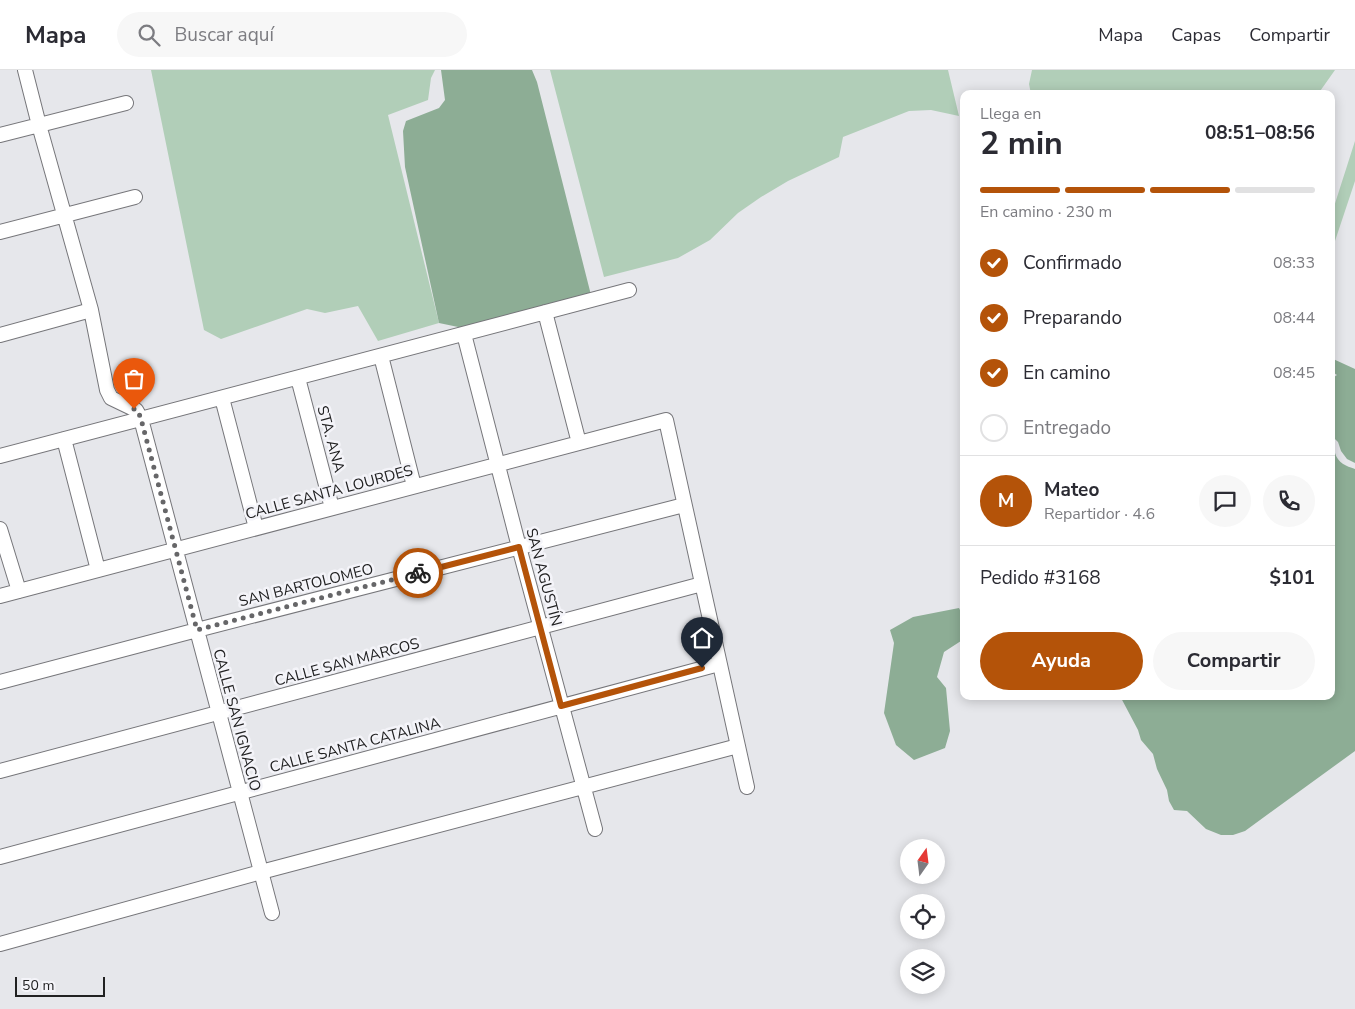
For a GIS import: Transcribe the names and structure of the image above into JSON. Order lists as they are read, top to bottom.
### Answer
{
  "streets": {
    "street": [
      "STA. ANA",
      "CALLE SANTA LOURDES",
      "SAN AGUSTÍN",
      "SAN BARTOLOMEO",
      "CALLE SAN MARCOS",
      "CALLE SAN IGNACIO",
      "CALLE SANTA CATALINA"
    ]
  },
  "crossings": [
    ["STA. ANA", "CALLE SANTA LOURDES"],
    ["CALLE SANTA LOURDES", "SAN AGUSTÍN"],
    ["CALLE SANTA LOURDES", "SAN BARTOLOMEO"],
    ["CALLE SANTA LOURDES", "CALLE SAN IGNACIO"],
    ["SAN AGUSTÍN", "SAN BARTOLOMEO"],
    ["SAN AGUSTÍN", "CALLE SAN MARCOS"],
    ["SAN AGUSTÍN", "CALLE SANTA CATALINA"],
    ["SAN BARTOLOMEO", "CALLE SAN IGNACIO"],
    ["CALLE SAN MARCOS", "CALLE SAN IGNACIO"],
    ["CALLE SAN IGNACIO", "CALLE SANTA CATALINA"]
  ],
  "scale_bar": "50 m",
  "north": "top",
  "page": {
    "header": "Mapa",
    "search": "Buscar aquí",
    "nav": ["Mapa", "Capas", "Compartir"],
    "heading": ["2 min", "Llega en", "08:51–08:56"],
    "panel": [
      "Mateo",
      "Repartidor · 4.6",
      "Pedido #3168",
      "$101"
    ],
    "bar": "En camino · 230 m",
    "list": [
      ["Confirmado", "08:33"],
      ["Preparando", "08:44"],
      ["En camino", "08:45"],
      "Entregado"
    ],
    "round": "M",
    "buttons": ["Ayuda", "Compartir"],
    "scale": "50 m"
  }
}
